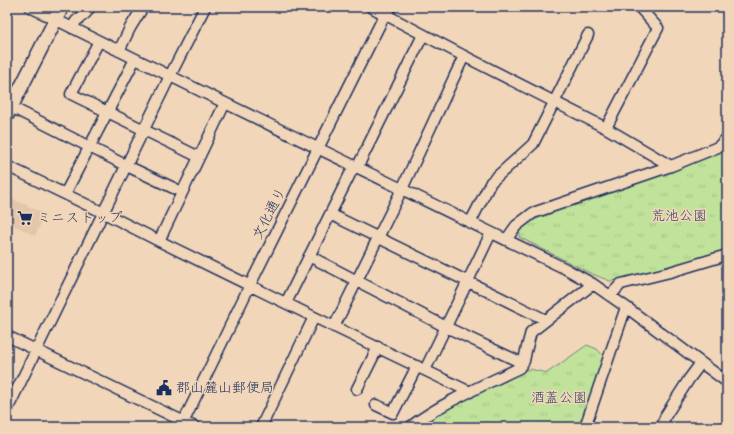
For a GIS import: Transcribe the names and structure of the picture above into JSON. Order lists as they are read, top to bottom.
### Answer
{
  "streets": {
    "street": ["文化通り"]
  },
  "parks": ["荒池公園", "酒蓋公園"],
  "places": {
    "supermarket": ["ミニストップ"],
    "public building": ["郡山麓山郵便局"]
  }
}
